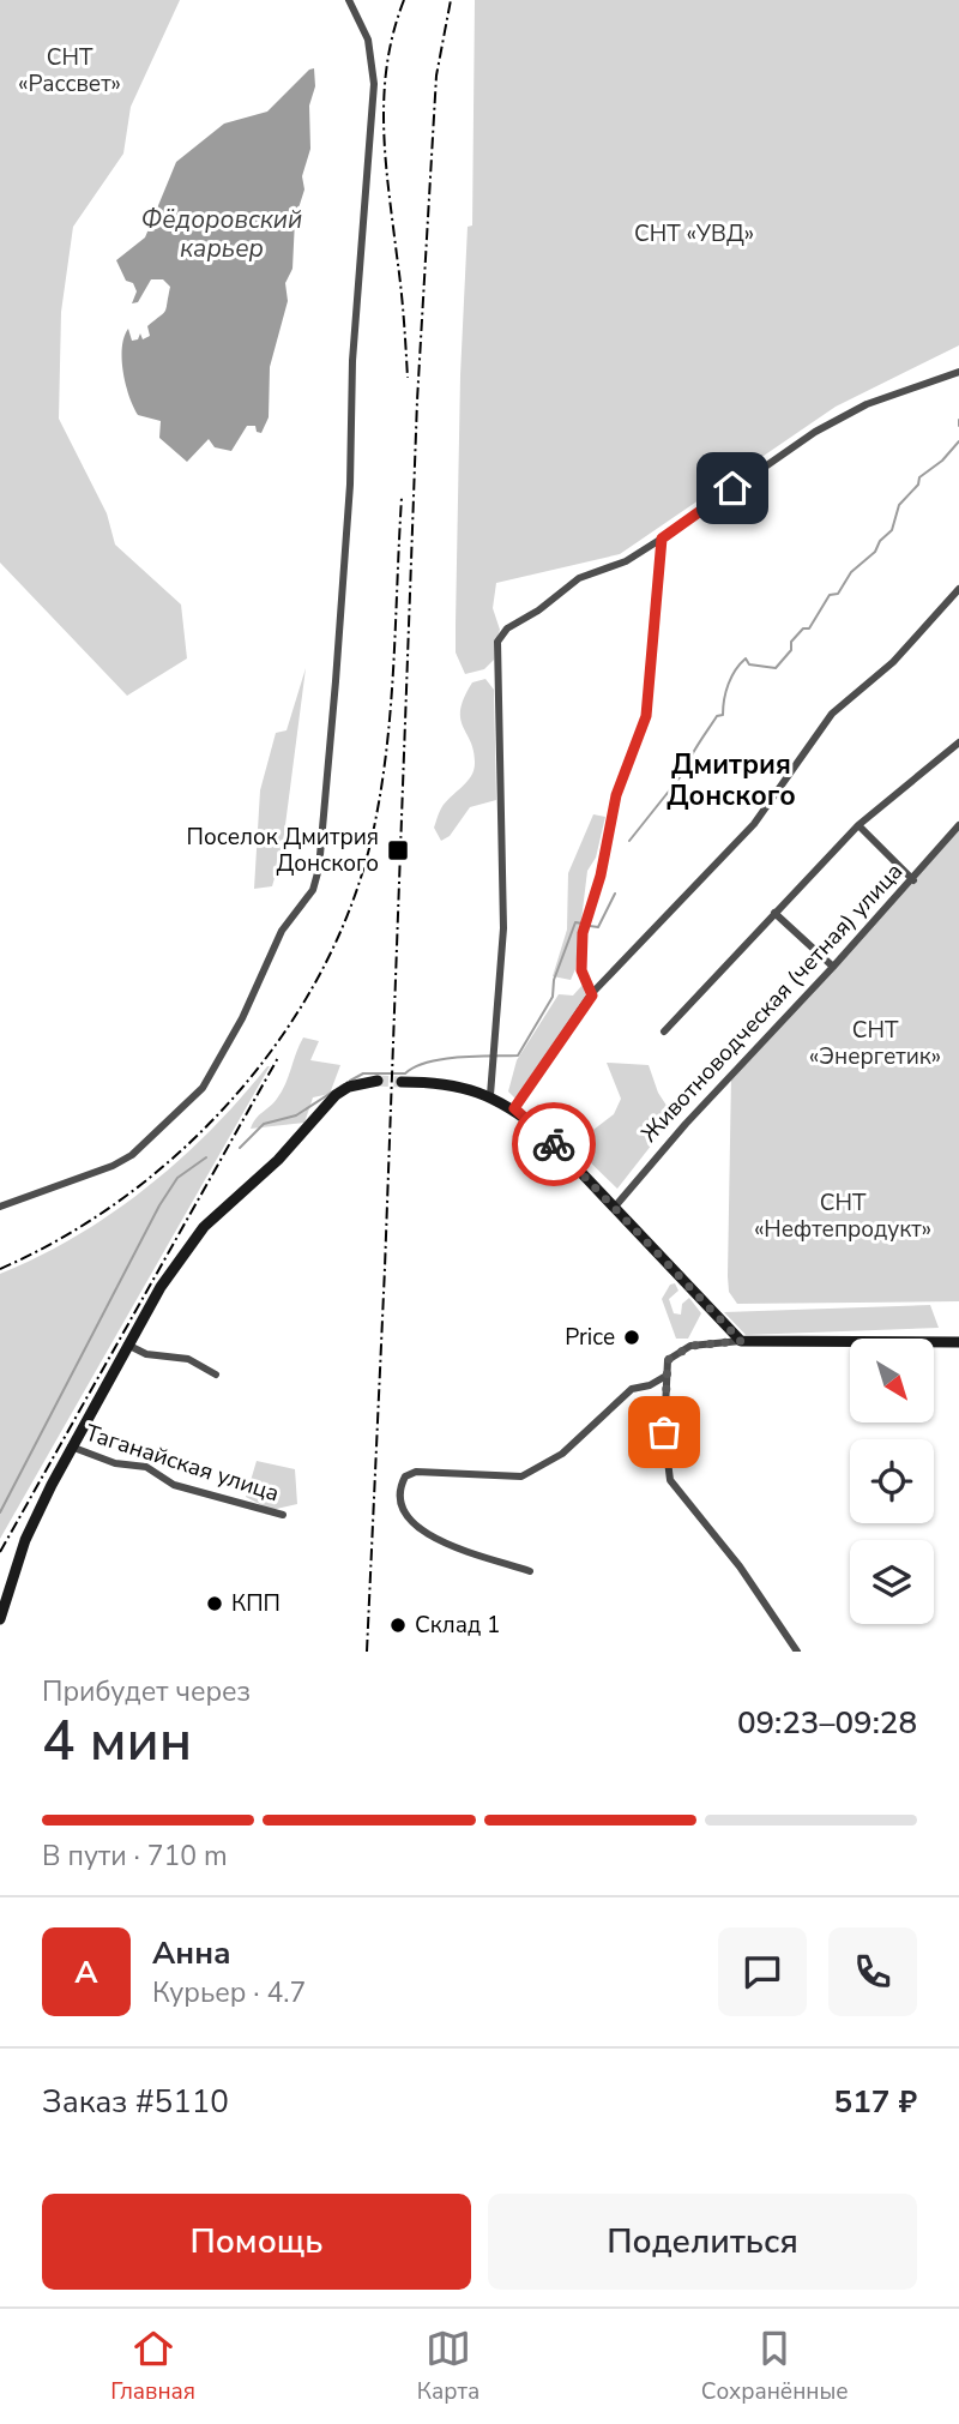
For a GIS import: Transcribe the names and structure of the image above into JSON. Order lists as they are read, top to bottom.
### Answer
{
  "streets": {
    "street": ["Животноводческая (четная) улица", "Таганайская улица"]
  },
  "districts": ["Дмитрия Донского"],
  "water": ["Фёдоровский карьер"],
  "parks": [
    "СНТ «Рассвет»",
    "СНТ «УВД»",
    "СНТ «Энергетик»",
    "СНТ «Нефтепродукт»"
  ],
  "places": {
    "transit": ["Поселок Дмитрия Донского"],
    "other": ["Price", "КПП", "Склад 1"]
  },
  "north": "bottom right",
  "page": {
    "heading": ["4 мин", "Прибудет через", "09:23–09:28"],
    "panel": [
      "Анна",
      "Курьер · 4.7",
      "Заказ #5110",
      "517 ₽"
    ],
    "bar": "В пути · 710 m",
    "round": "А",
    "buttons": ["Помощь", "Поделиться"],
    "tabs": ["Главная", "Карта", "Сохранённые"]
  }
}
